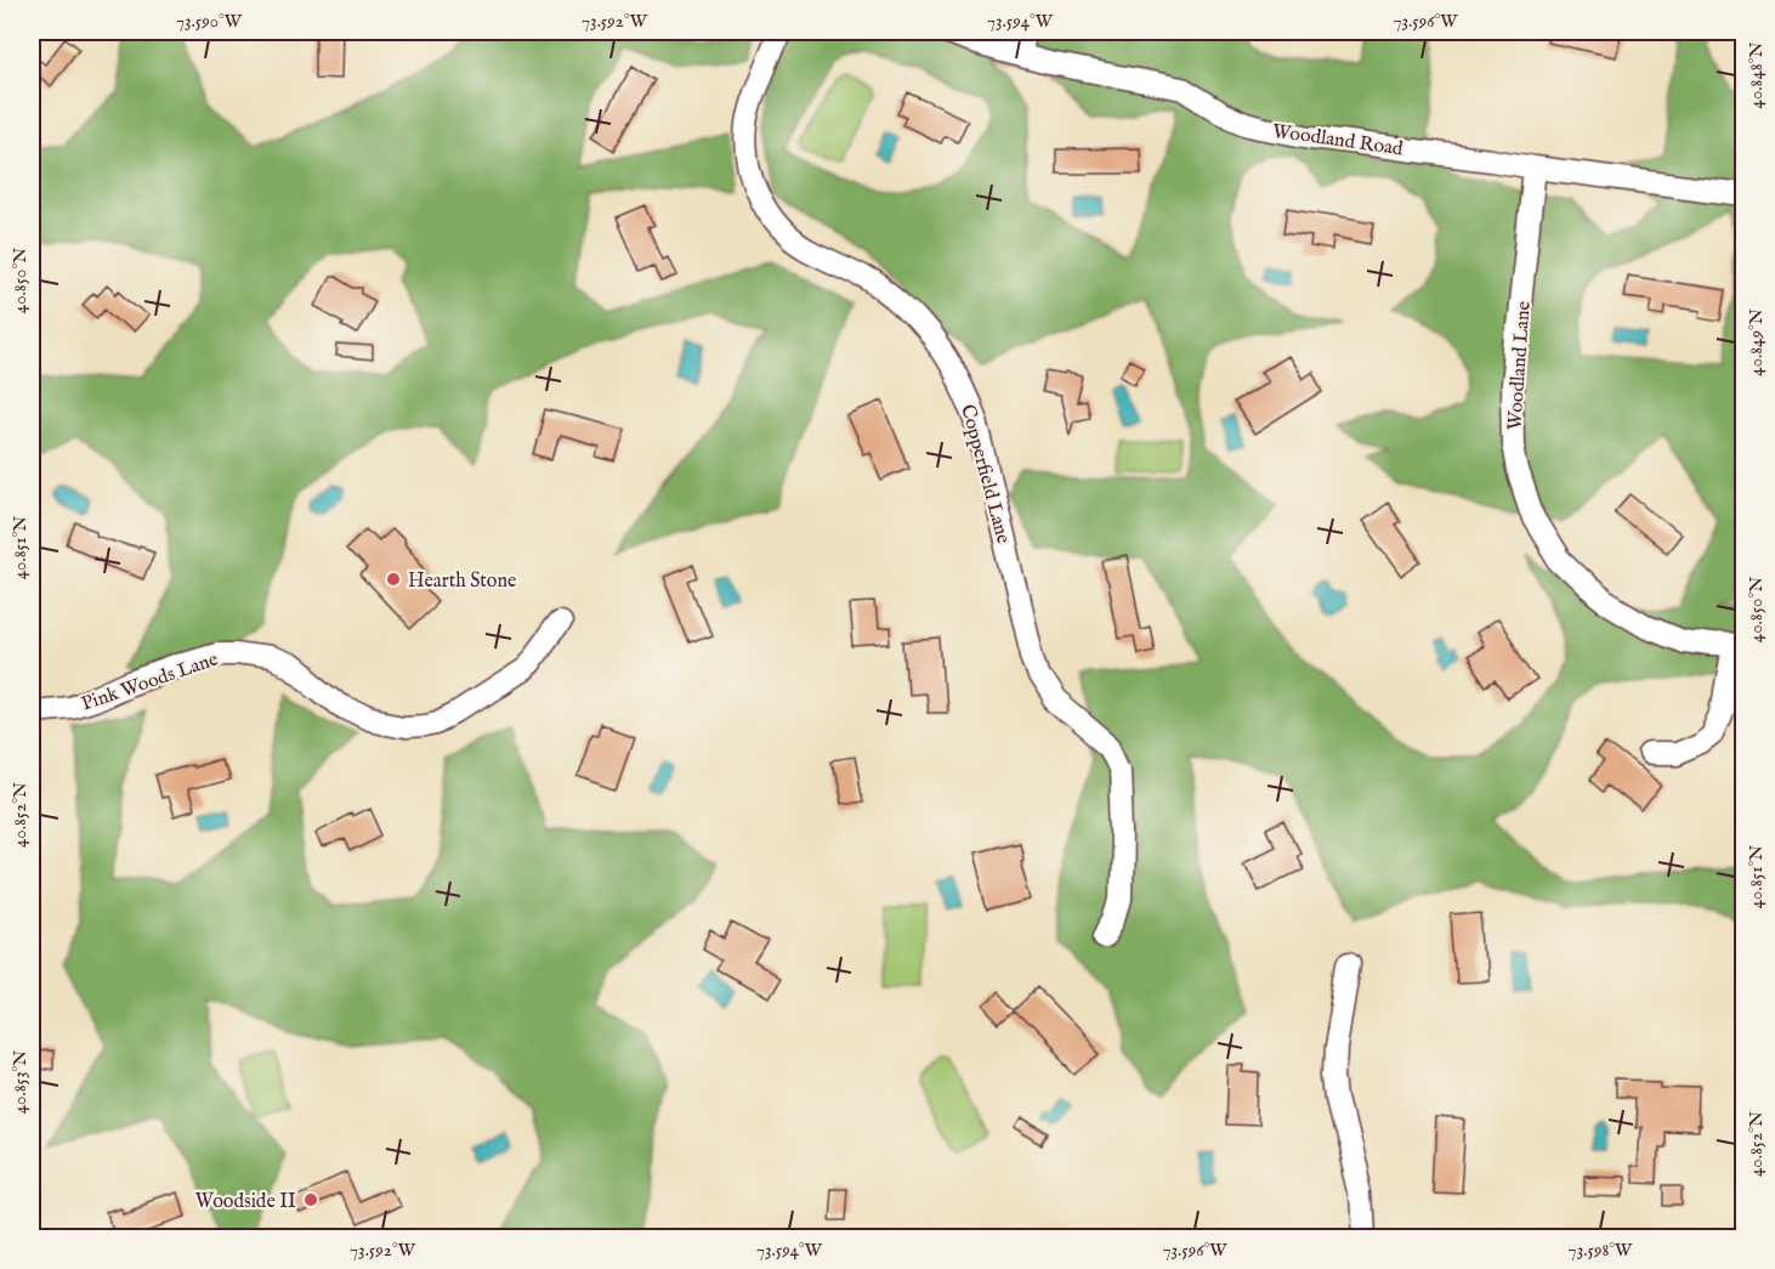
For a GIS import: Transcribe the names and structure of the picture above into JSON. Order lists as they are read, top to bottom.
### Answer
{
  "streets": {
    "street": [
      "Woodland Road",
      "Woodland Lane",
      "Copperfield Lane",
      "Pink Woods Lane"
    ]
  },
  "crossings": [
    ["Woodland Road", "Woodland Lane"]
  ],
  "places": ["Hearth Stone", "Woodside II"],
  "coordinates": [
    "73.590°W",
    "73.592°W",
    "73.594°W",
    "73.596°W",
    "40.848°N",
    "40.850°N",
    "40.849°N",
    "40.851°N",
    "40.852°N",
    "40.853°N",
    "73.598°W"
  ]
}
